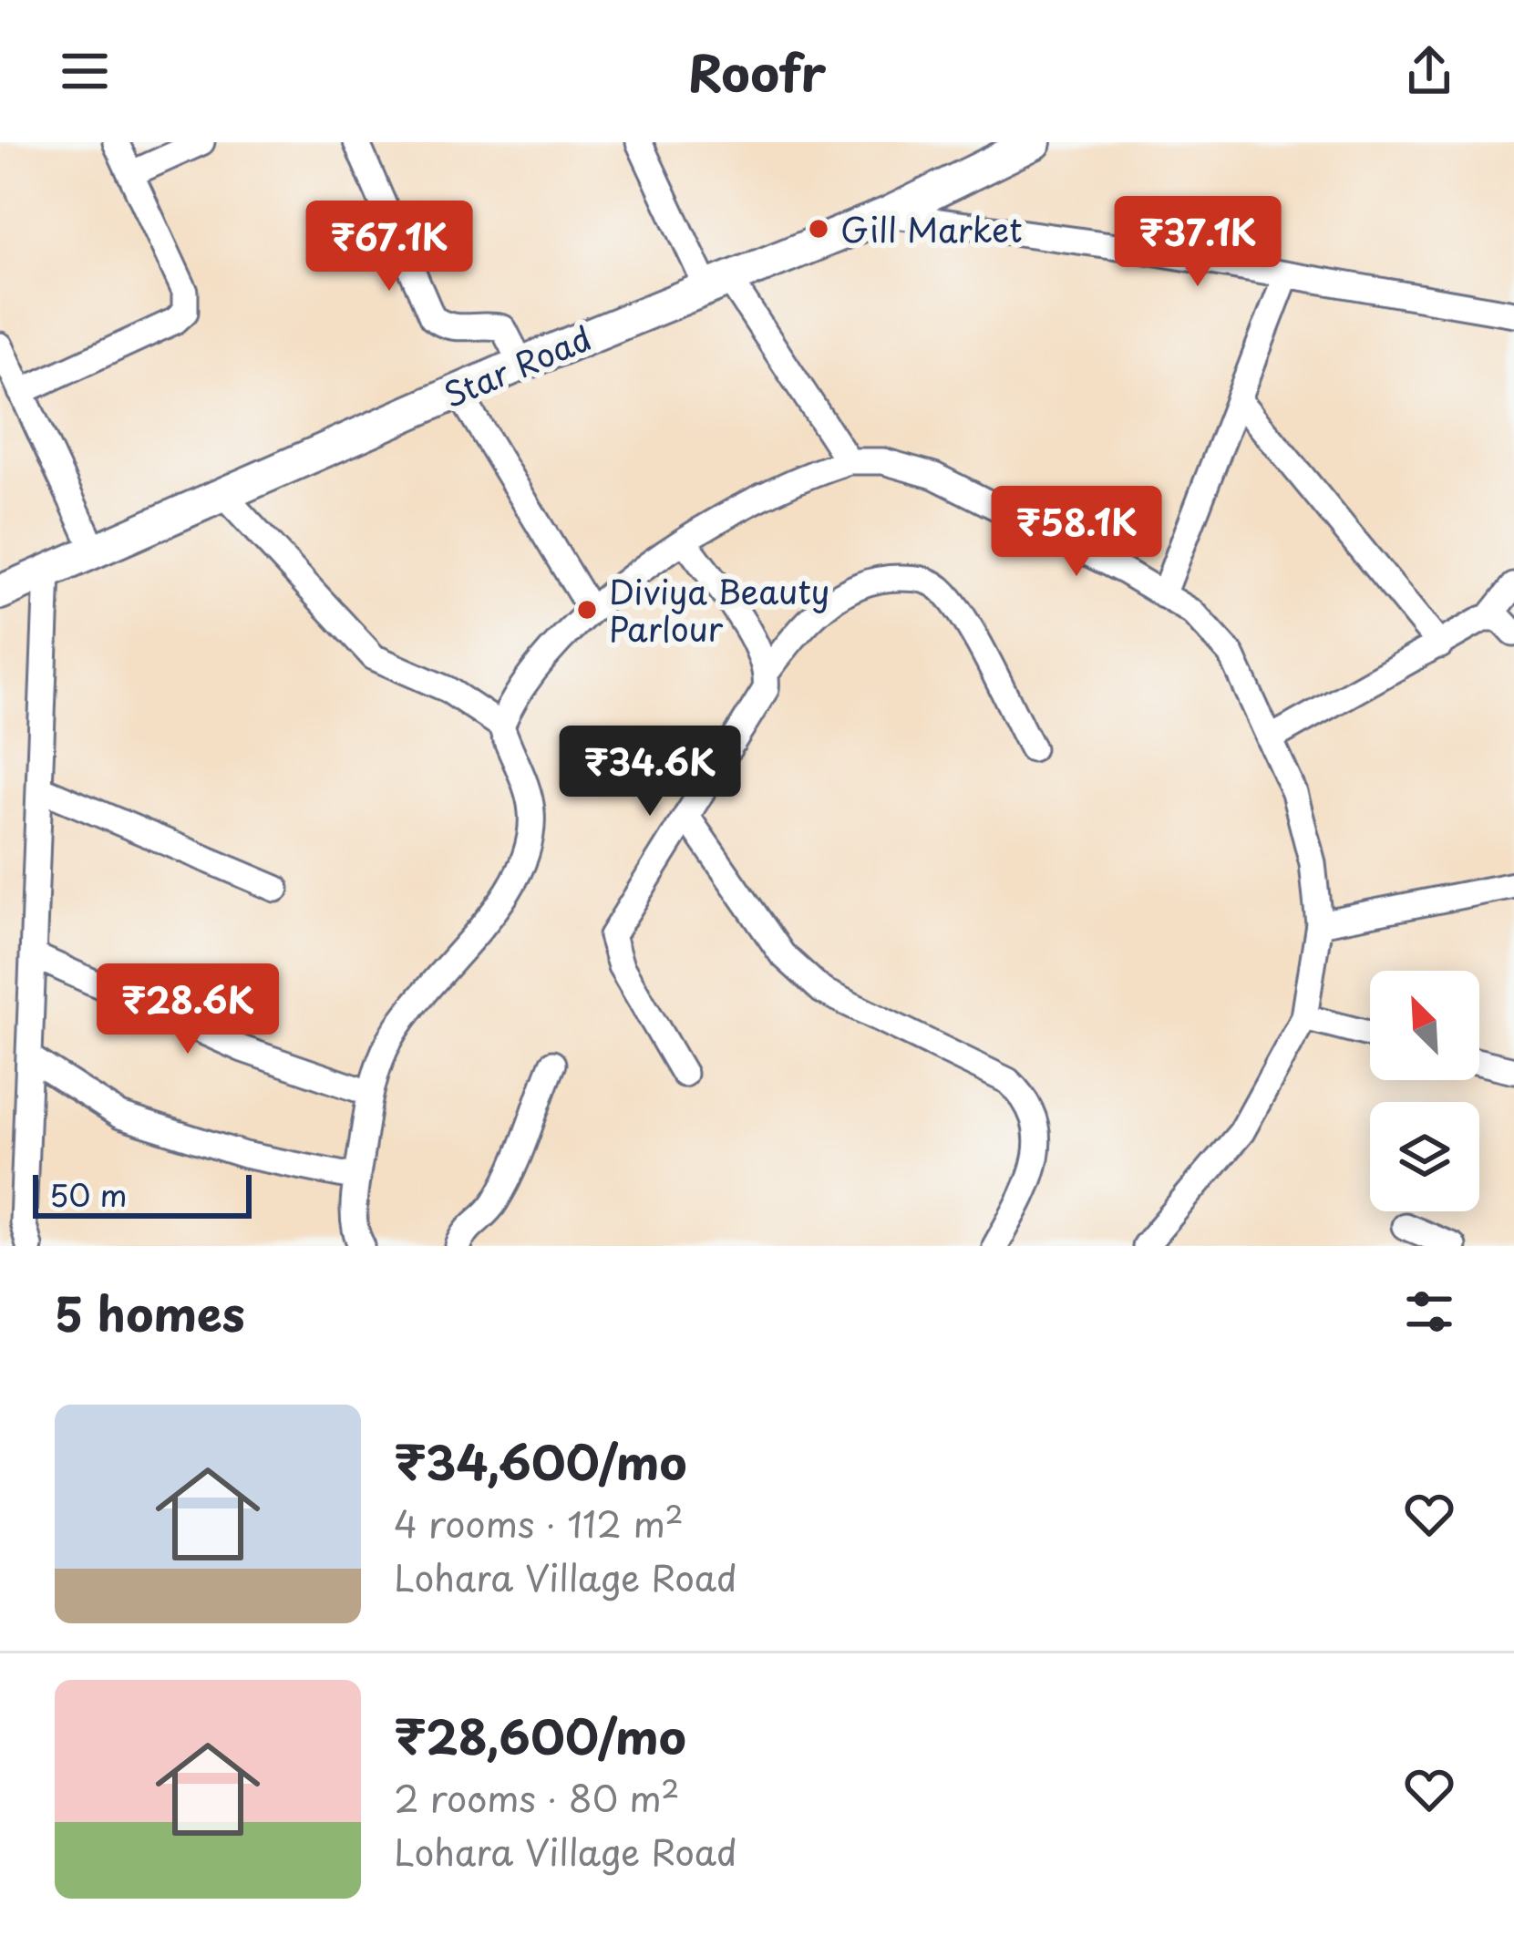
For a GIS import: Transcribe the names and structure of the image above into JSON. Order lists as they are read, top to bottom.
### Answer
{
  "streets": {
    "street": ["Star Road"]
  },
  "places": ["Gill Market", "Diviya Beauty Parlour"],
  "scale_bar": "50 m",
  "north": "top left",
  "page": {
    "header": "Roofr",
    "price": [
      "₹37.1K",
      "₹67.1K",
      "₹58.1K",
      "₹34.6K",
      "₹28.6K"
    ],
    "scale": "50 m",
    "heading": "5 homes",
    "list": [
      {
        "name": "₹34,600/mo",
        "note": "4 rooms · 112 m² · Lohara Village Road"
      },
      {
        "name": "₹28,600/mo",
        "note": "2 rooms · 80 m² · Lohara Village Road"
      }
    ]
  }
}
